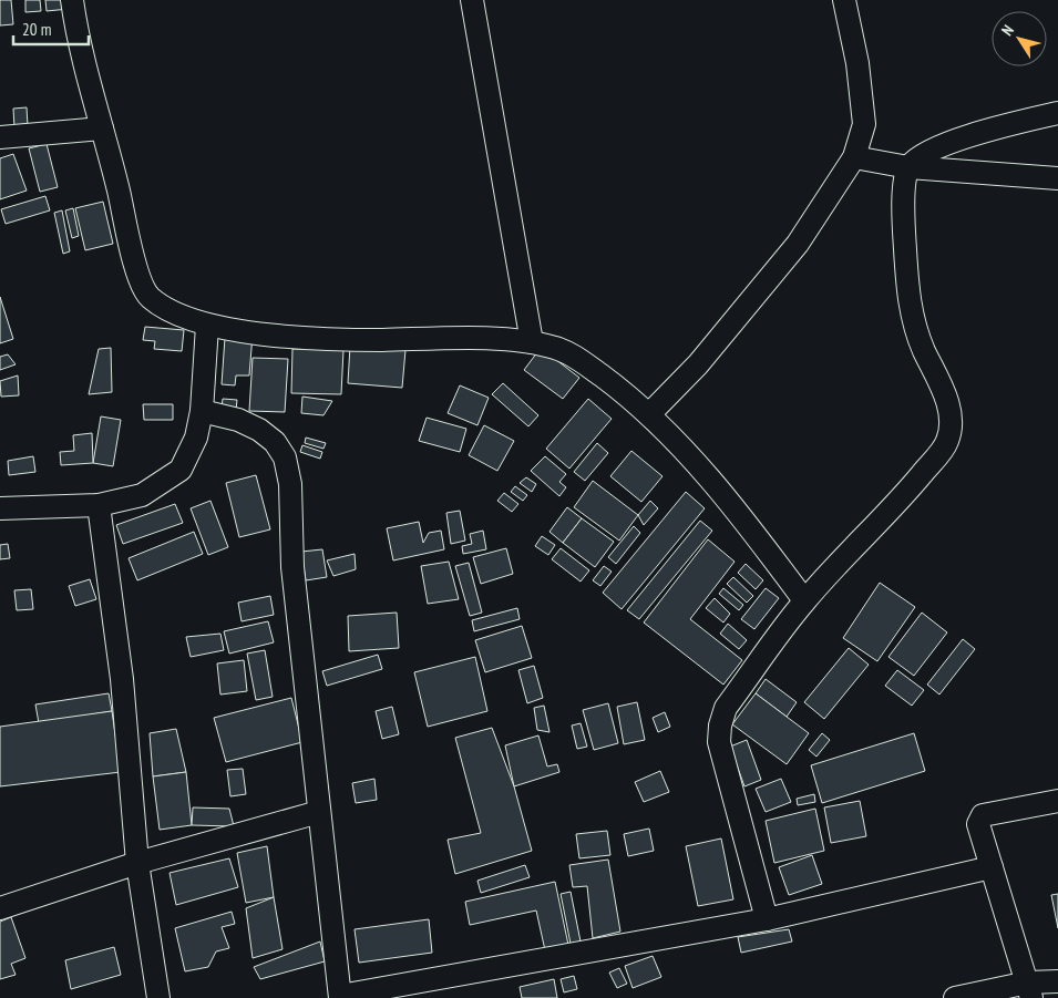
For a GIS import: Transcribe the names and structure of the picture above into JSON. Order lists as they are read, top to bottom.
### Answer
{
  "scale_bar": "20 m",
  "north": "top left"
}
